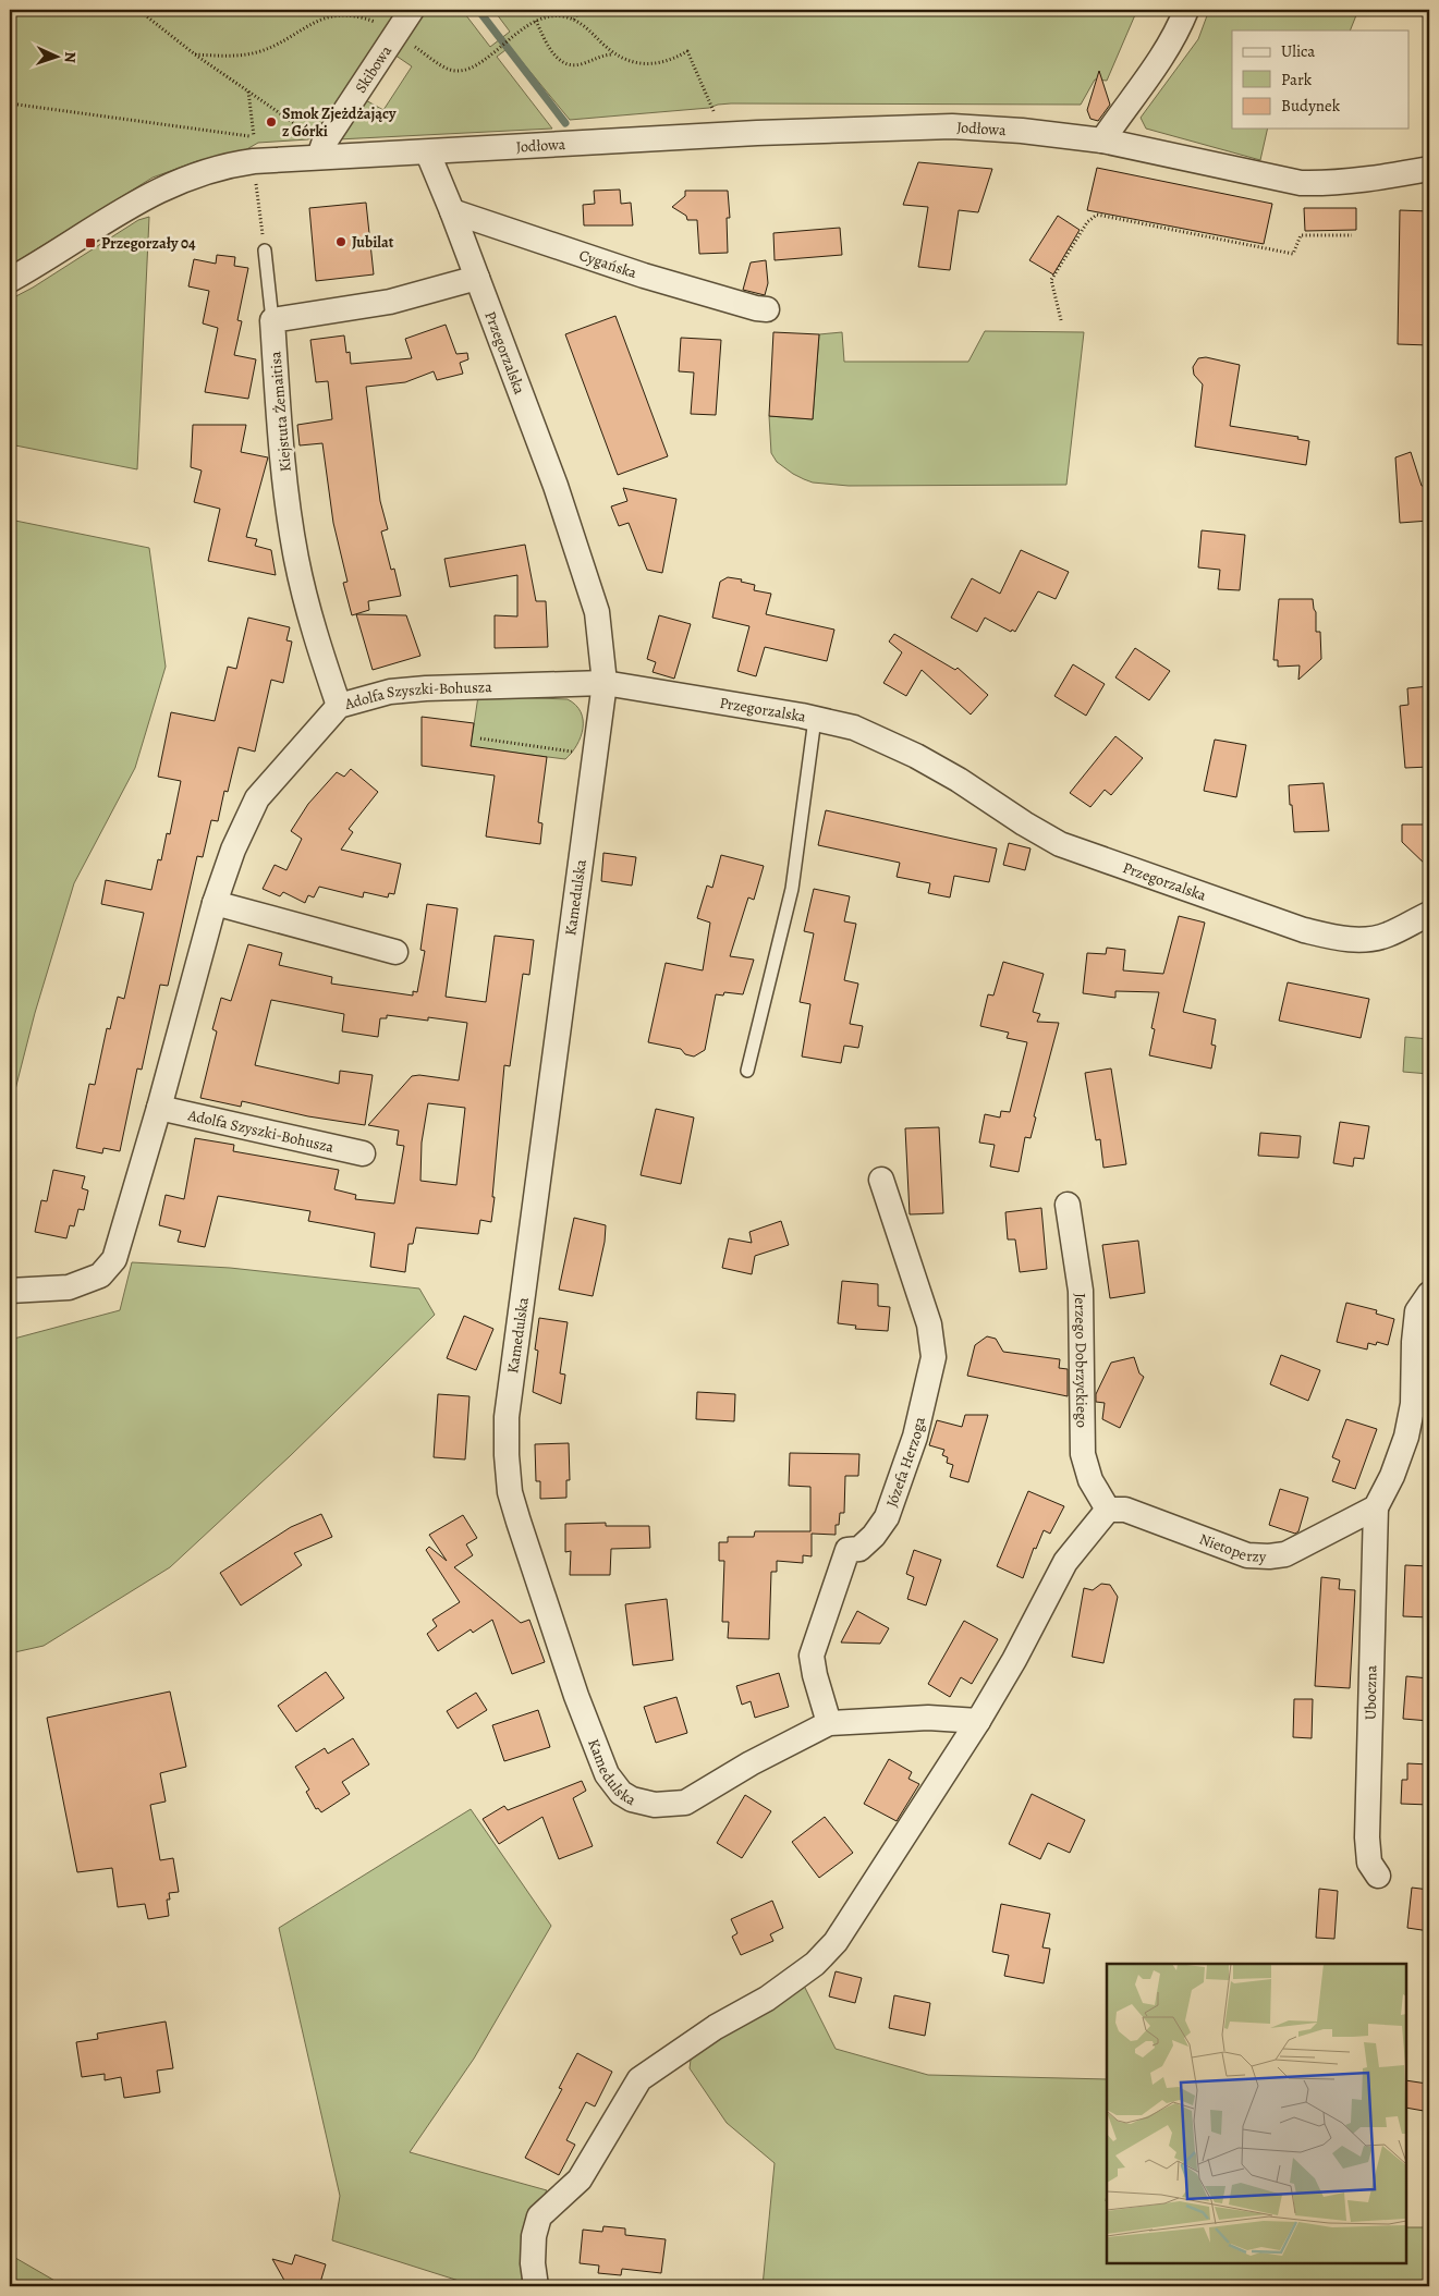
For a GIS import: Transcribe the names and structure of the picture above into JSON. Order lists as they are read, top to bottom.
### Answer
{
  "streets": {
    "street": [
      "Skibowa",
      "Jodłowa",
      "Cygańska",
      "Przegorzalska",
      "Kiejstuta Żemaitisa",
      "Adolfa Szyszki-Bohusza",
      "Kamedulska",
      "Jerzego Dobrzyckiego",
      "Józefa Herzoga",
      "Nietoperzy",
      "Uboczna"
    ]
  },
  "crossings": [
    ["Skibowa", "Jodłowa"],
    ["Jodłowa", "Przegorzalska"],
    ["Cygańska", "Przegorzalska"],
    ["Przegorzalska", "Adolfa Szyszki-Bohusza"],
    ["Przegorzalska", "Kamedulska"],
    ["Kiejstuta Żemaitisa", "Adolfa Szyszki-Bohusza"],
    ["Adolfa Szyszki-Bohusza", "Kamedulska"],
    ["Kamedulska", "Józefa Herzoga"],
    ["Jerzego Dobrzyckiego", "Nietoperzy"],
    ["Nietoperzy", "Uboczna"]
  ],
  "places": {
    "other": ["Smok Zjeżdżający z Górki", "Jubilat"],
    "transit": ["Przegorzały 04"]
  },
  "legend": ["Ulica", "Park", "Budynek"],
  "north": "right"
}
